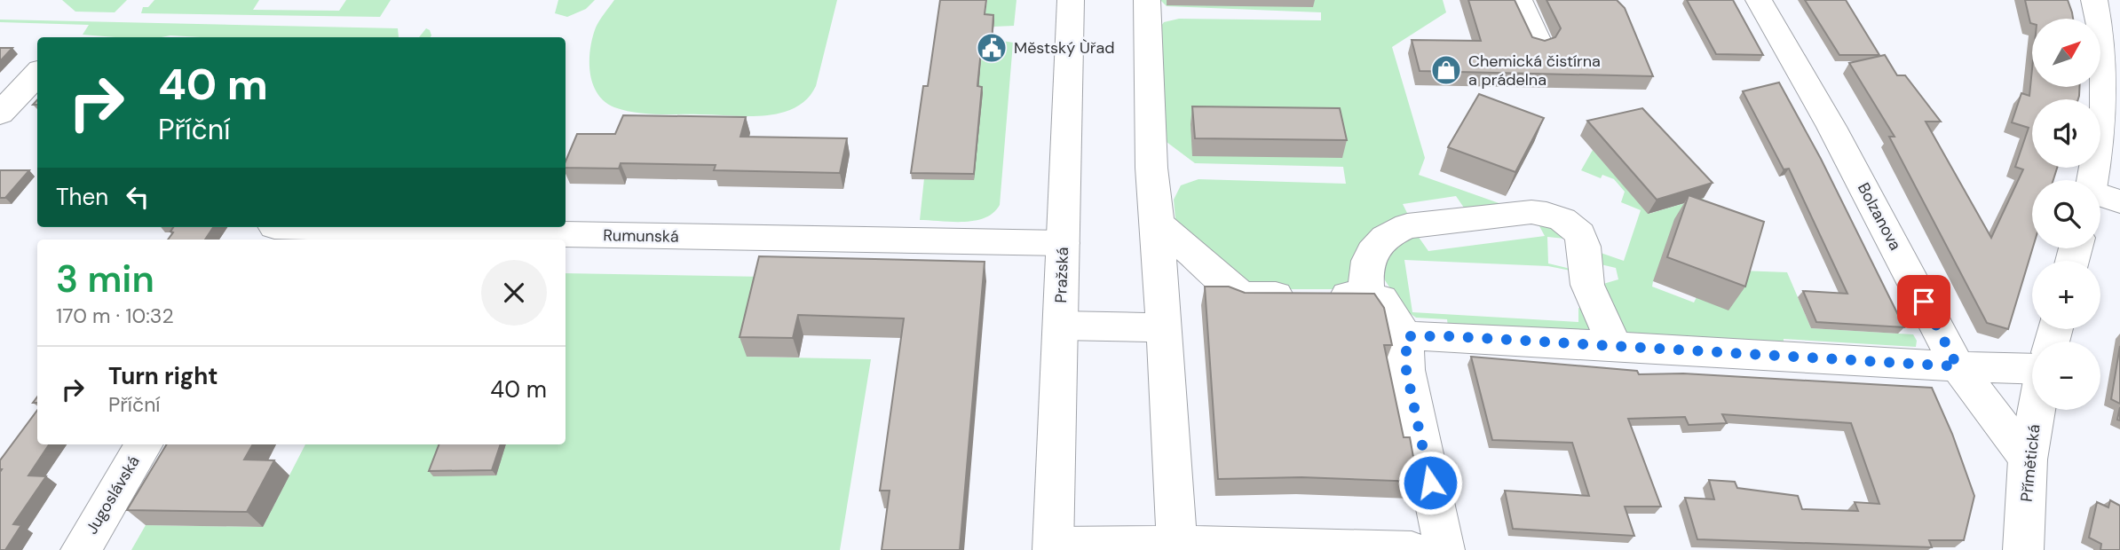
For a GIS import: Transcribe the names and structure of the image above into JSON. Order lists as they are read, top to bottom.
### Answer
{
  "streets": {
    "street": [
      "Bolzanova",
      "Rumunská",
      "Pražská",
      "Přímětická",
      "Jugoslávská"
    ]
  },
  "crossings": [
    ["Bolzanova", "Přímětická"],
    ["Rumunská", "Pražská"]
  ],
  "places": {
    "public building": ["Městský Ùřad"],
    "shop": ["Chemická čistírna a prádelna"]
  },
  "north": "top right",
  "page": {
    "map_buttons": ["+", "−"],
    "turn": ["40 m", "Příční"],
    "then": "Then",
    "heading": ["3 min", "170 m · 10:32"],
    "list": [
      {
        "name": "Turn right",
        "note": "Příční",
        "value": "40 m"
      }
    ]
  }
}
